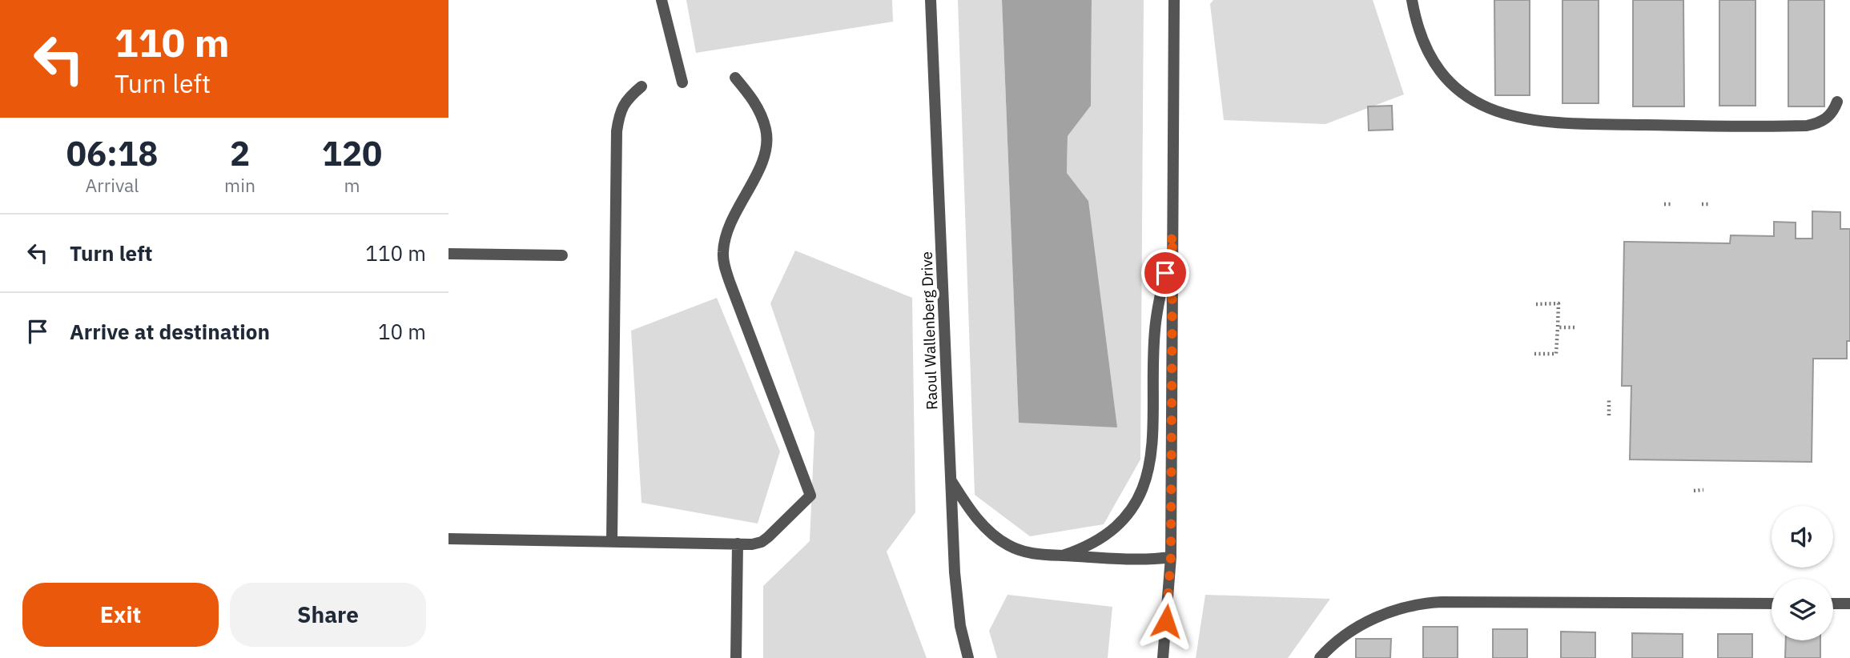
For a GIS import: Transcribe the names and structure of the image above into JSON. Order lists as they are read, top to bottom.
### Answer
{
  "streets": {
    "street": ["Raoul Wallenberg Drive"]
  },
  "page": {
    "turn": ["110 m", "Turn left"],
    "eta": [
      "06:18",
      "Arrival",
      "2",
      "min",
      "120",
      "m"
    ],
    "list": [
      {
        "name": "Turn left",
        "value": "110 m"
      },
      {
        "name": "Arrive at destination",
        "value": "10 m"
      }
    ],
    "buttons": ["Exit", "Share"]
  }
}
